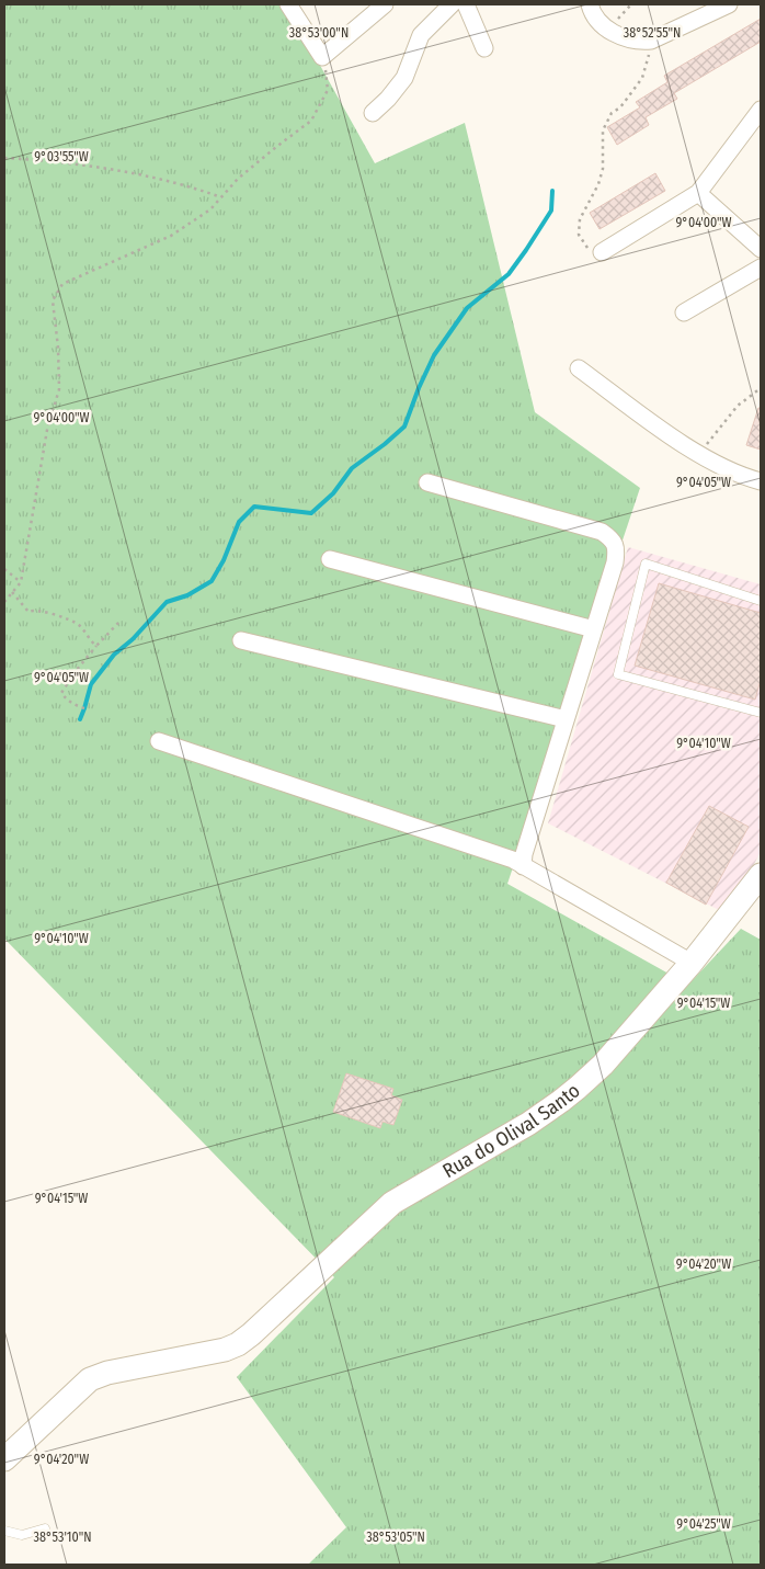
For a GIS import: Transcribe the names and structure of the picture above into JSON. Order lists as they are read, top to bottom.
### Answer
{
  "streets": {
    "street": ["Rua do Olival Santo"]
  },
  "coordinates": [
    "38°53'00\"N",
    "38°52'55\"N",
    "9°03'55\"W",
    "9°04'00\"W",
    "9°04'05\"W",
    "9°04'10\"W",
    "9°04'15\"W",
    "9°04'20\"W",
    "9°04'25\"W",
    "38°53'10\"N",
    "38°53'05\"N"
  ]
}
